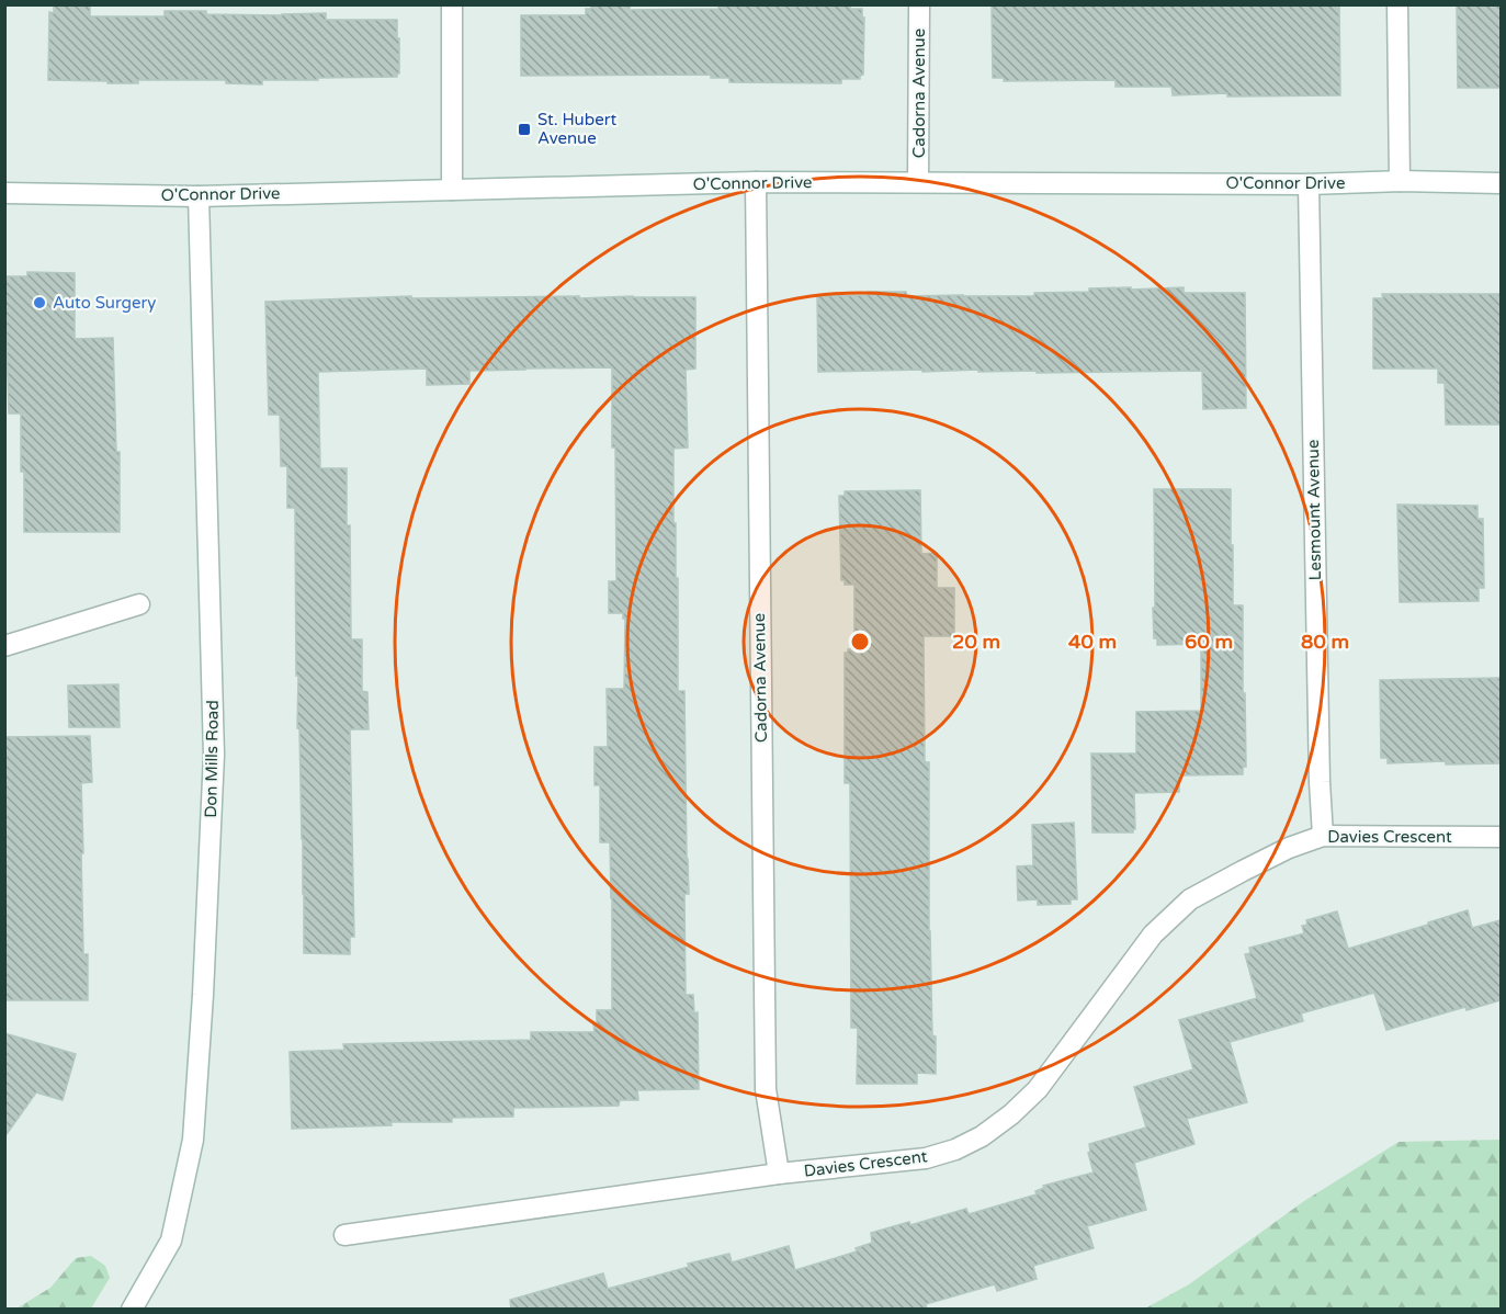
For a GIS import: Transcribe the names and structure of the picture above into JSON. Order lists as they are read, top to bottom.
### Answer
{
  "streets": {
    "street": [
      "Cadorna Avenue",
      "O'Connor Drive",
      "Lesmount Avenue",
      "Don Mills Road",
      "Davies Crescent"
    ]
  },
  "crossings": [
    ["Cadorna Avenue", "O'Connor Drive"],
    ["Cadorna Avenue", "Davies Crescent"],
    ["O'Connor Drive", "Lesmount Avenue"],
    ["O'Connor Drive", "Don Mills Road"],
    ["Lesmount Avenue", "Davies Crescent"]
  ],
  "places": {
    "transit": ["St. Hubert Avenue"],
    "other": ["Auto Surgery"]
  },
  "rings": [
    "20 m",
    "40 m",
    "60 m",
    "80 m"
  ]
}
